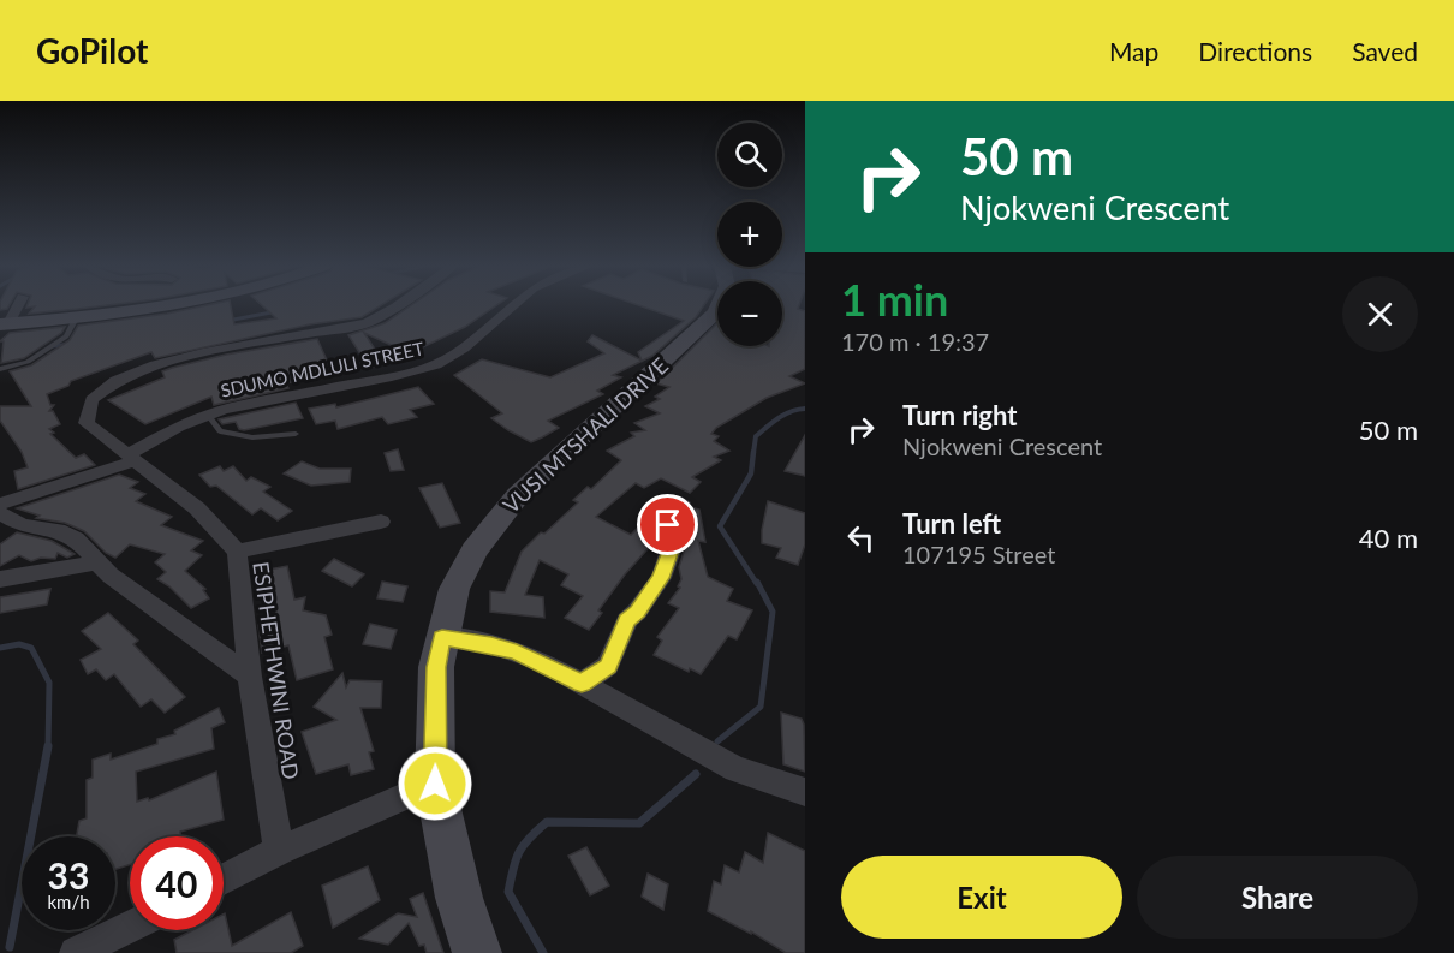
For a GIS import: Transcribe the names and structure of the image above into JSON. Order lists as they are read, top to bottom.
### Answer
{
  "streets": {
    "street": ["SDUMO MDLULI STREET", "VUSI MTSHALI DRIVE", "ESIPHETHWINI ROAD"]
  },
  "crossings": [
    ["SDUMO MDLULI STREET", "ESIPHETHWINI ROAD"]
  ],
  "page": {
    "header": "GoPilot",
    "nav": ["Map", "Directions", "Saved"],
    "turn": ["50 m", "Njokweni Crescent"],
    "map_buttons": ["+", "−"],
    "heading": ["1 min", "170 m · 19:37"],
    "list": [
      {
        "name": "Turn right",
        "note": "Njokweni Crescent",
        "value": "50 m"
      },
      {
        "name": "Turn left",
        "note": "107195 Street",
        "value": "40 m"
      }
    ],
    "speed": "33 km/h",
    "limit": "40",
    "buttons": ["Exit", "Share"]
  }
}
